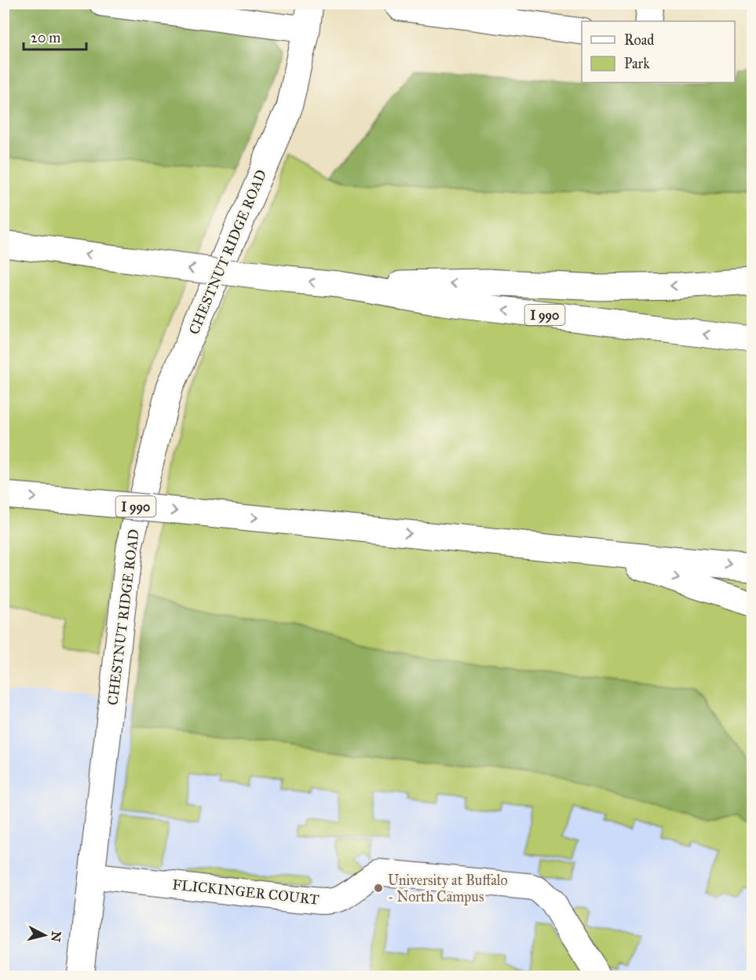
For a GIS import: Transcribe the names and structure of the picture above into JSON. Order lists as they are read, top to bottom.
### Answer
{
  "streets": {
    "main road": ["CHESTNUT RIDGE ROAD", "I 990", "FLICKINGER COURT"]
  },
  "crossings": [
    ["CHESTNUT RIDGE ROAD", "FLICKINGER COURT"]
  ],
  "places": ["University at Buffalo - North Campus"],
  "legend": ["Road", "Park"],
  "scale_bar": "20 m",
  "north": "right"
}
